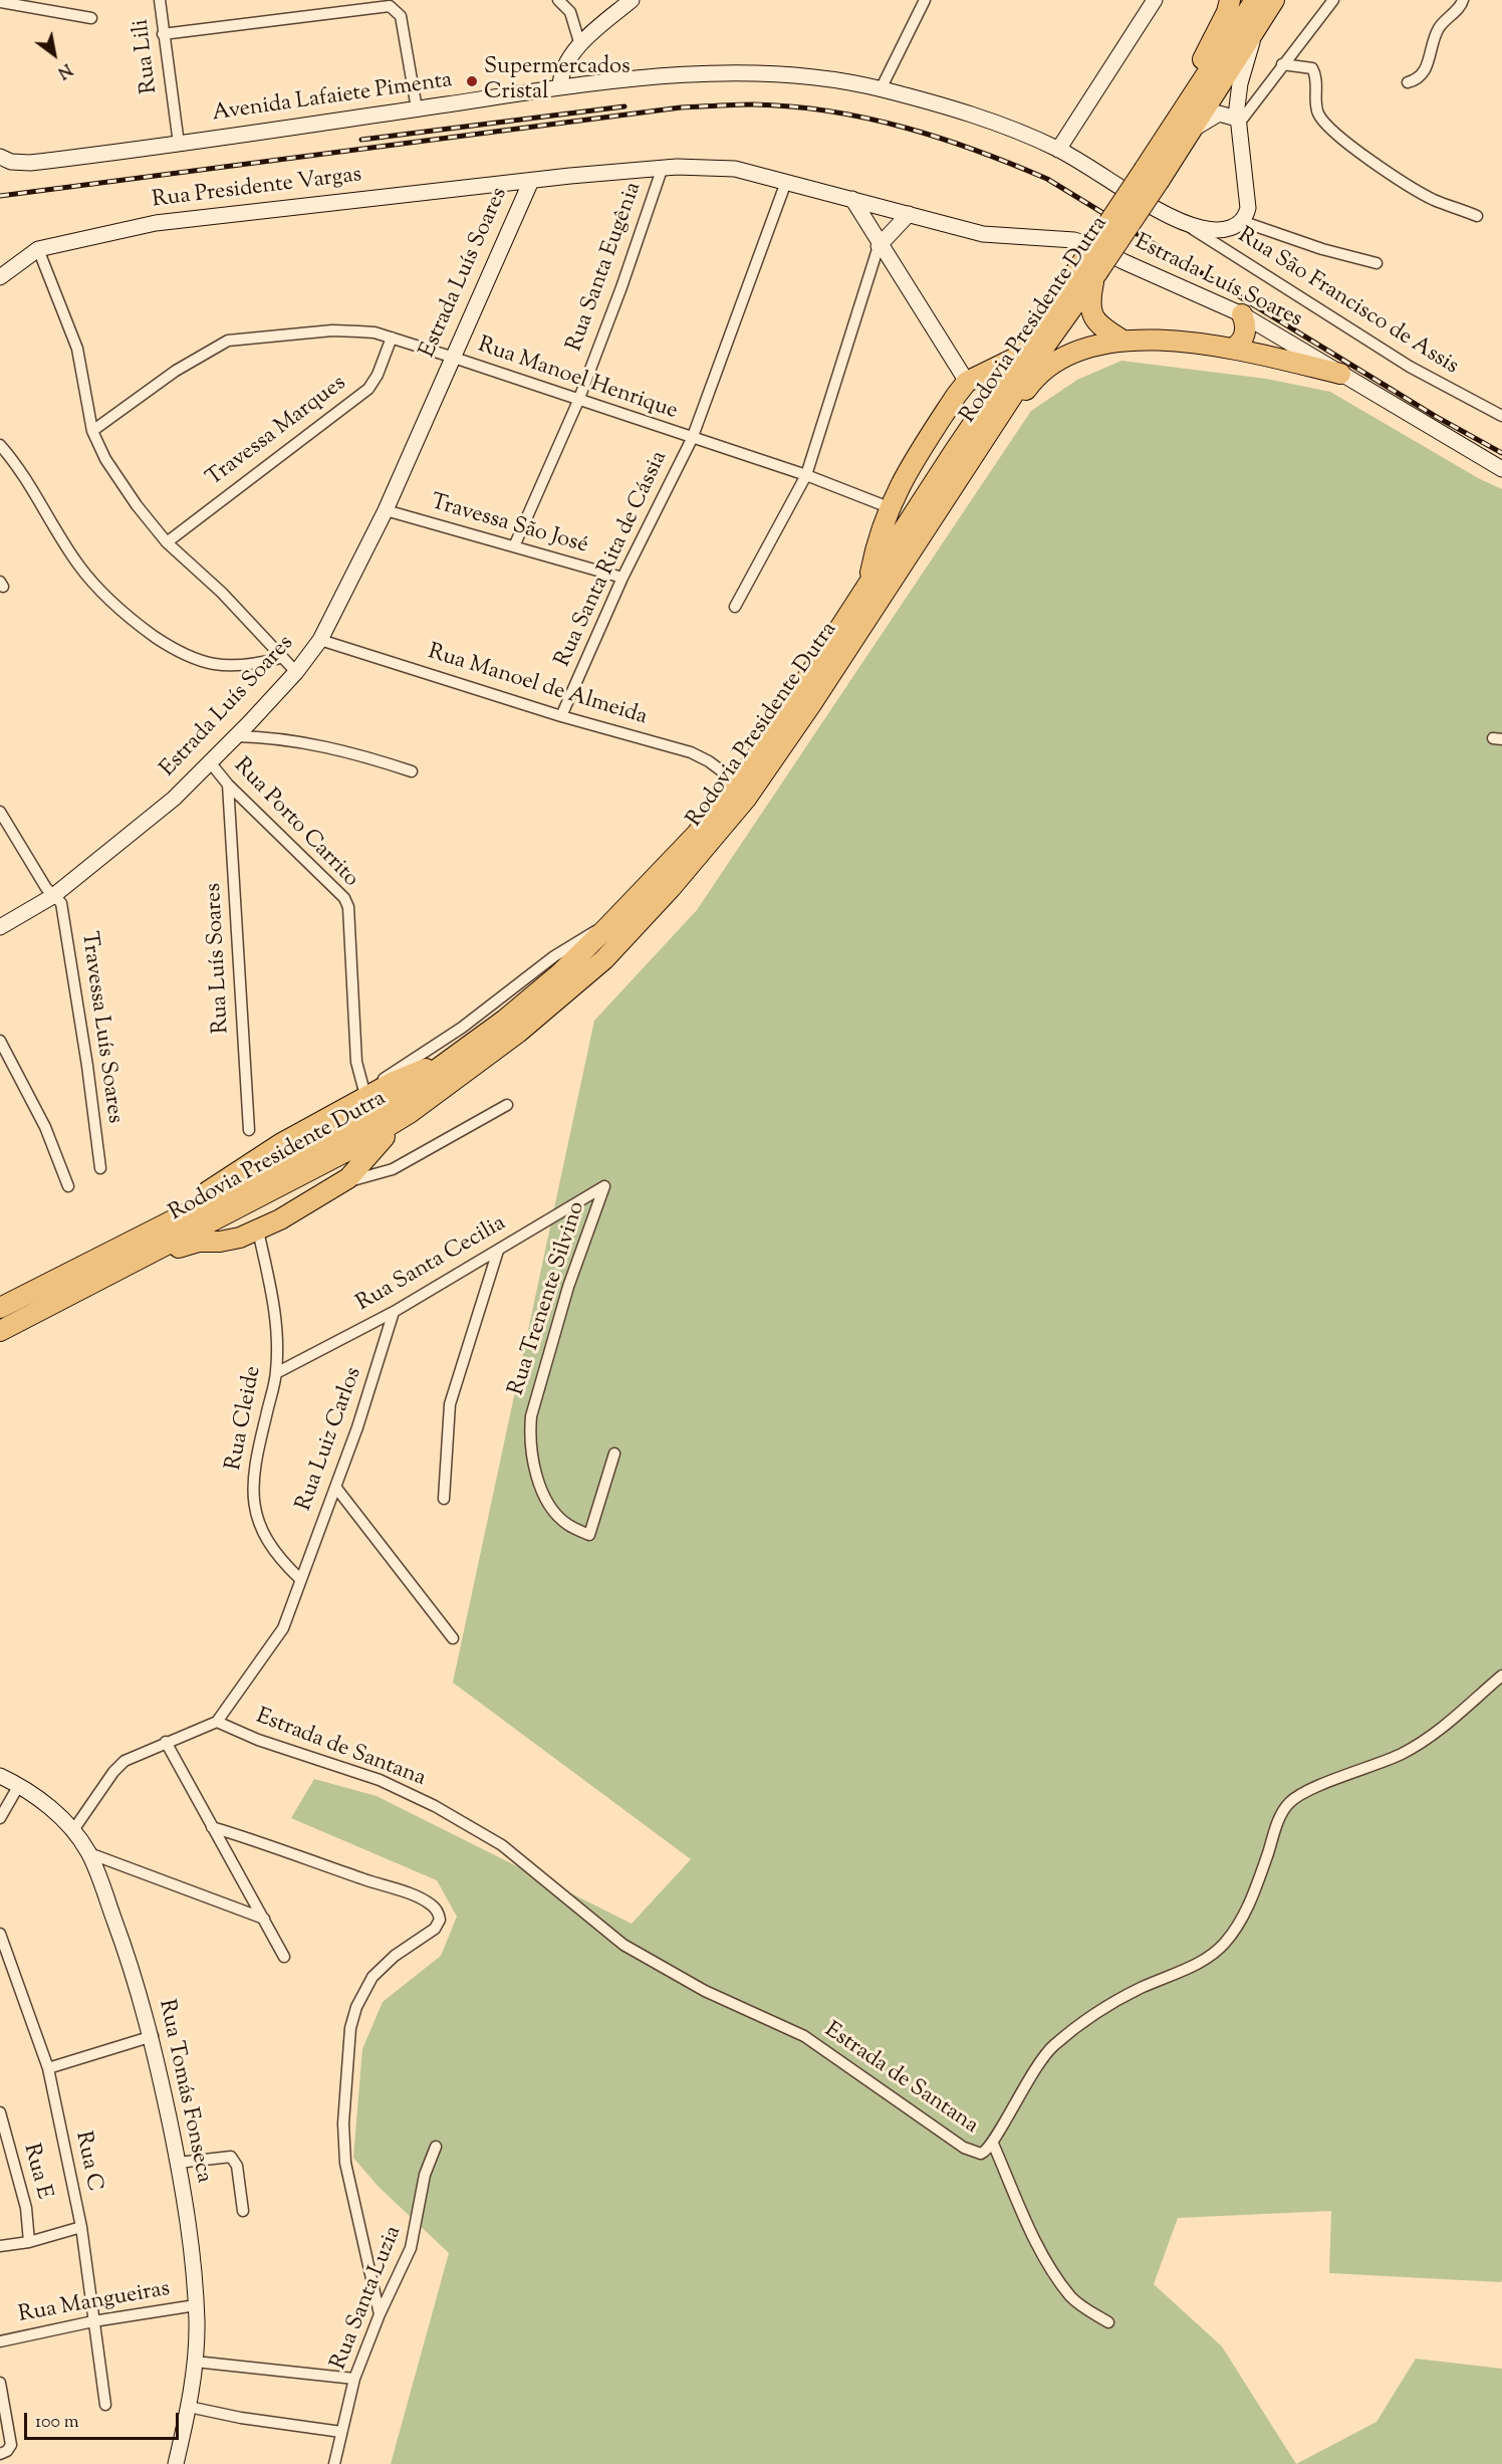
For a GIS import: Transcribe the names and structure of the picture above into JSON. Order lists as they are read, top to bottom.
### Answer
{
  "streets": {
    "highway": ["Rodovia Presidente Dutra"],
    "main road": [
      "Avenida Lafaiete Pimenta",
      "Rua Presidente Vargas",
      "Estrada Luís Soares",
      "Rua Tomás Fonseca"
    ],
    "street": [
      "Rua Lili",
      "Rua Santa Eugênia",
      "Rua São Francisco de Assis",
      "Rua Manoel Henrique",
      "Travessa Marques",
      "Travessa São José",
      "Rua Santa Rita de Cássia",
      "Rua Manoel de Almeida",
      "Rua Porto Carrito",
      "Rua Luís Soares",
      "Travessa Luís Soares",
      "Rua Santa Cecilia",
      "Rua Trenente Silvino",
      "Rua Cleide",
      "Rua Luiz Carlos",
      "Estrada de Santana",
      "Rua C",
      "Rua E",
      "Rua Santa Luzia",
      "Rua Mangueiras"
    ]
  },
  "crossings": [
    ["Rua Lili", "Avenida Lafaiete Pimenta"],
    ["Avenida Lafaiete Pimenta", "Rua São Francisco de Assis"],
    ["Rua Presidente Vargas", "Estrada Luís Soares"],
    ["Rua Santa Eugênia", "Estrada Luís Soares"],
    ["Rua Santa Eugênia", "Rua Manoel Henrique"],
    ["Rua Santa Eugênia", "Travessa São José"],
    ["Estrada Luís Soares", "Rua Manoel Henrique"],
    ["Estrada Luís Soares", "Travessa São José"],
    ["Estrada Luís Soares", "Rua Santa Rita de Cássia"],
    ["Estrada Luís Soares", "Rua Manoel de Almeida"],
    ["Estrada Luís Soares", "Rua Porto Carrito"],
    ["Estrada Luís Soares", "Travessa Luís Soares"],
    ["Rodovia Presidente Dutra", "Rua Manoel de Almeida"],
    ["Rua Manoel Henrique", "Travessa Marques"],
    ["Rua Manoel Henrique", "Rua Santa Rita de Cássia"],
    ["Travessa São José", "Rua Santa Rita de Cássia"],
    ["Rua Santa Rita de Cássia", "Rua Manoel de Almeida"],
    ["Rua Porto Carrito", "Rua Luís Soares"],
    ["Rua Santa Cecilia", "Rua Trenente Silvino"],
    ["Rua Santa Cecilia", "Rua Cleide"],
    ["Rua Santa Cecilia", "Rua Luiz Carlos"],
    ["Rua Cleide", "Rua Luiz Carlos"],
    ["Rua Tomás Fonseca", "Rua Mangueiras"],
    ["Rua C", "Rua Mangueiras"]
  ],
  "places": ["Supermercados Cristal"],
  "scale_bar": "100 m",
  "north": "bottom right"
}
